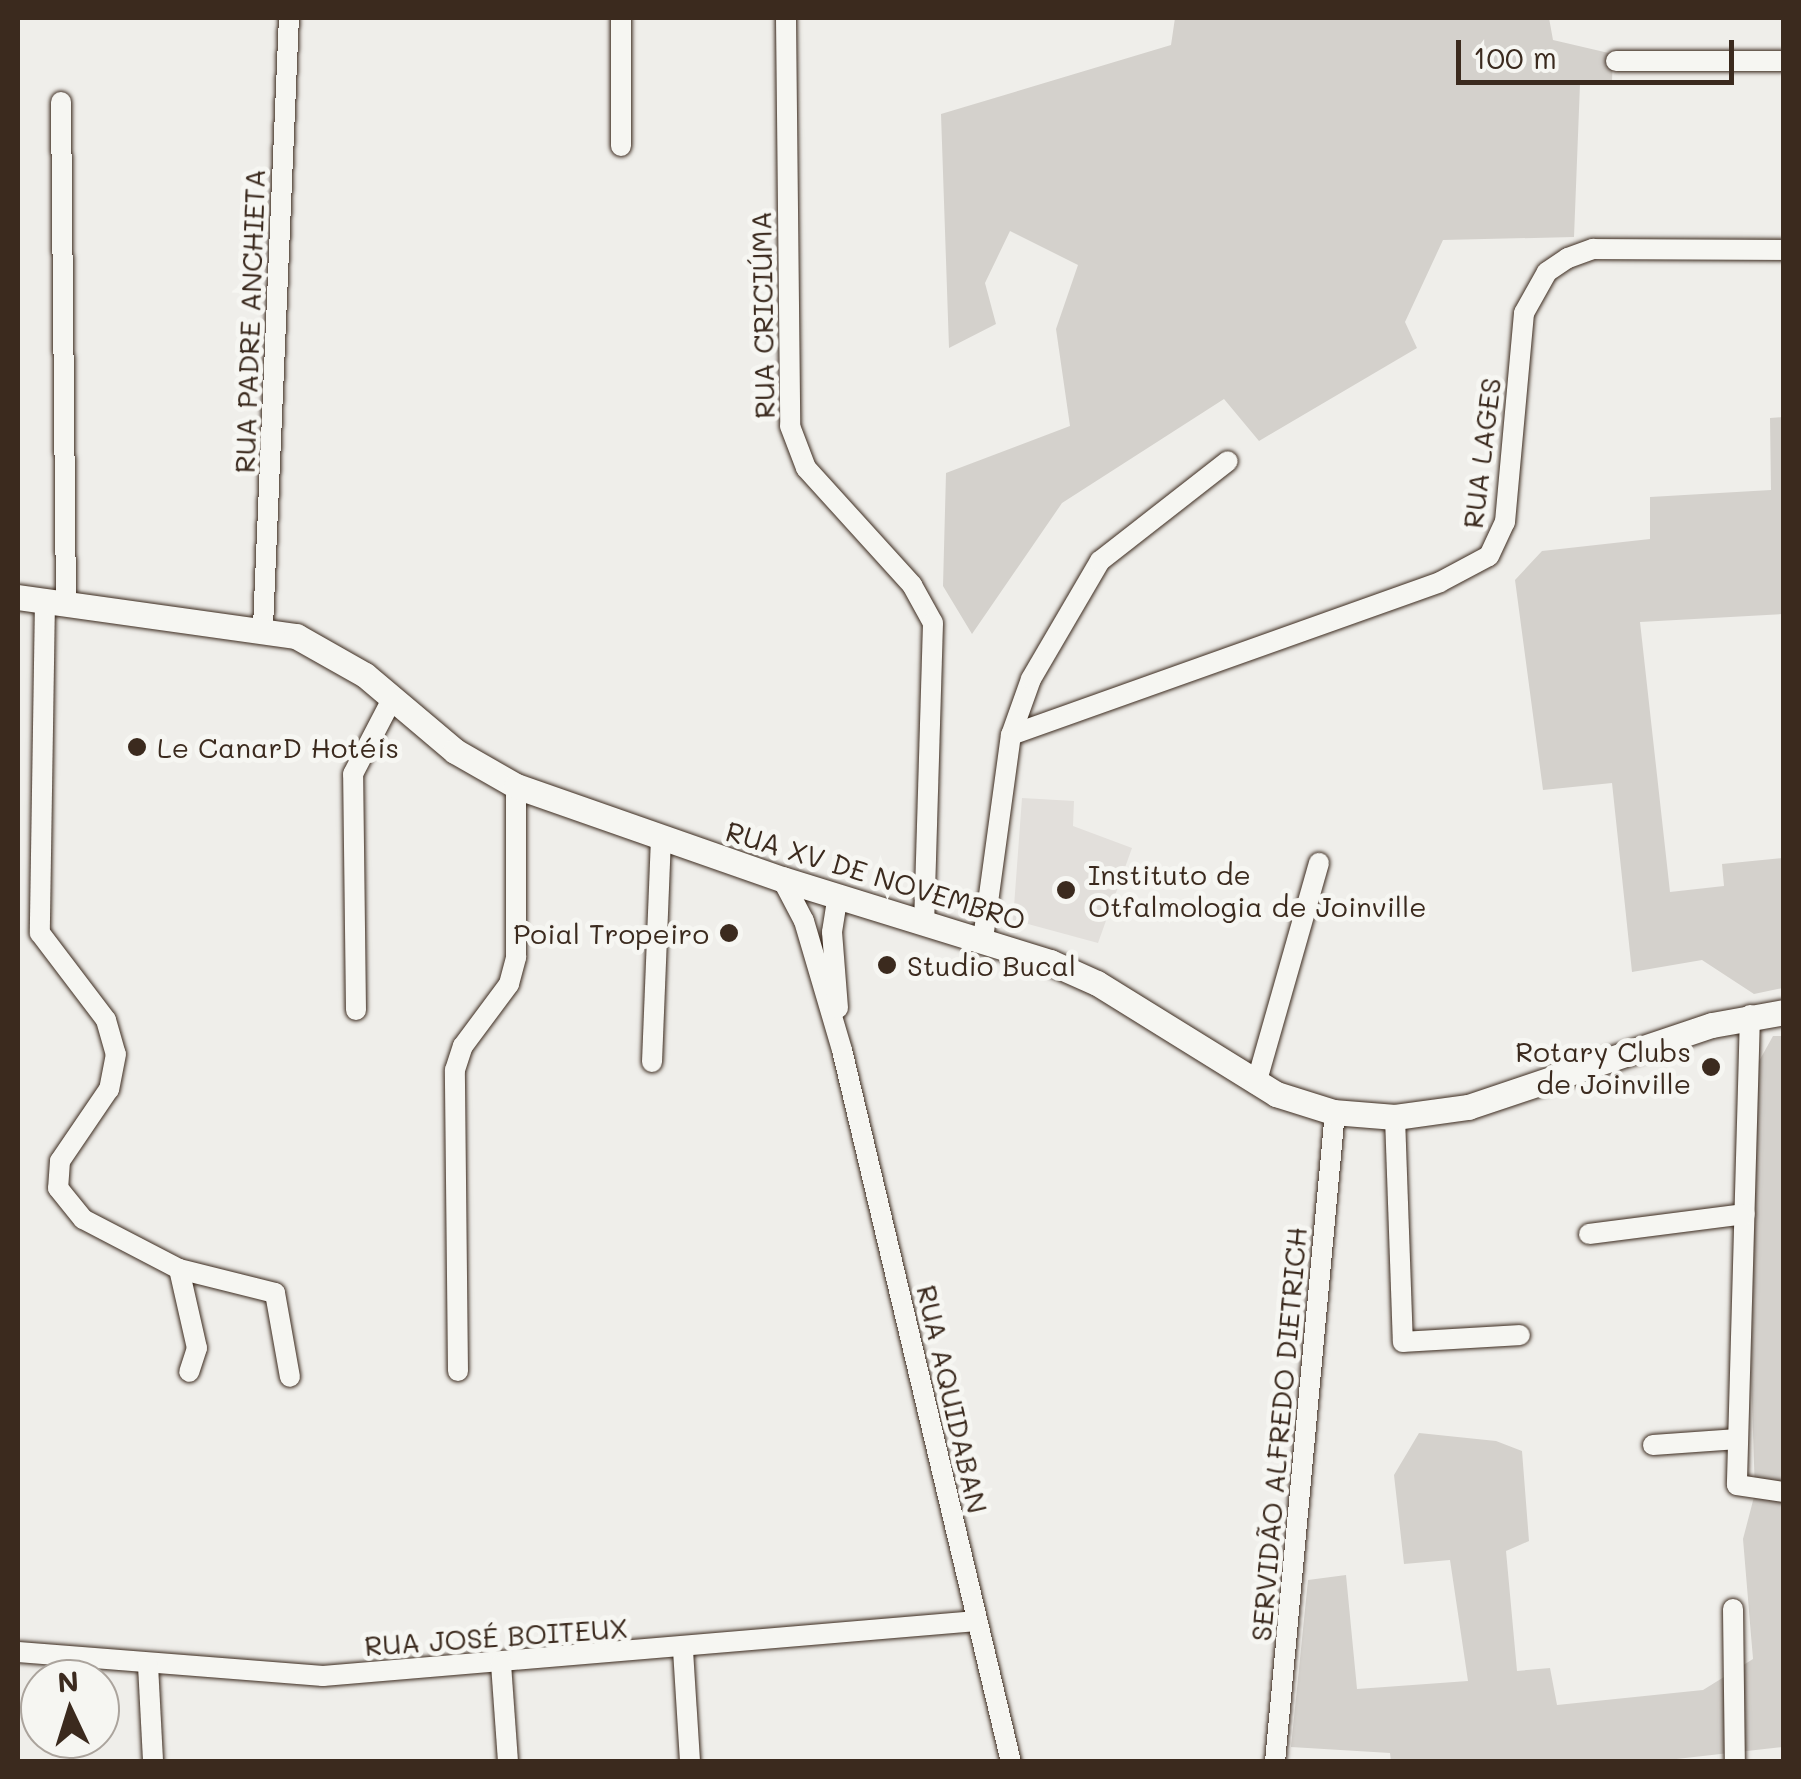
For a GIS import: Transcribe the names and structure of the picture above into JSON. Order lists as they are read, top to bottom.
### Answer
{
  "streets": {
    "main road": ["RUA XV DE NOVEMBRO"],
    "street": [
      "RUA CRICIÚMA",
      "RUA PADRE ANCHIETA",
      "RUA LAGES",
      "RUA AQUIDABAN",
      "SERVIDÃO ALFREDO DIETRICH",
      "RUA JOSÉ BOITEUX"
    ]
  },
  "crossings": [
    ["RUA CRICIÚMA", "RUA XV DE NOVEMBRO"],
    ["RUA PADRE ANCHIETA", "RUA XV DE NOVEMBRO"],
    ["RUA XV DE NOVEMBRO", "RUA AQUIDABAN"],
    ["RUA XV DE NOVEMBRO", "SERVIDÃO ALFREDO DIETRICH"],
    ["RUA AQUIDABAN", "RUA JOSÉ BOITEUX"]
  ],
  "places": [
    "Le CanarD Hotéis",
    "Instituto de Otfalmologia de Joinville",
    "Poial Tropeiro",
    "Studio Bucal",
    "Rotary Clubs de Joinville"
  ],
  "scale_bar": "100 m",
  "north": "top"
}
